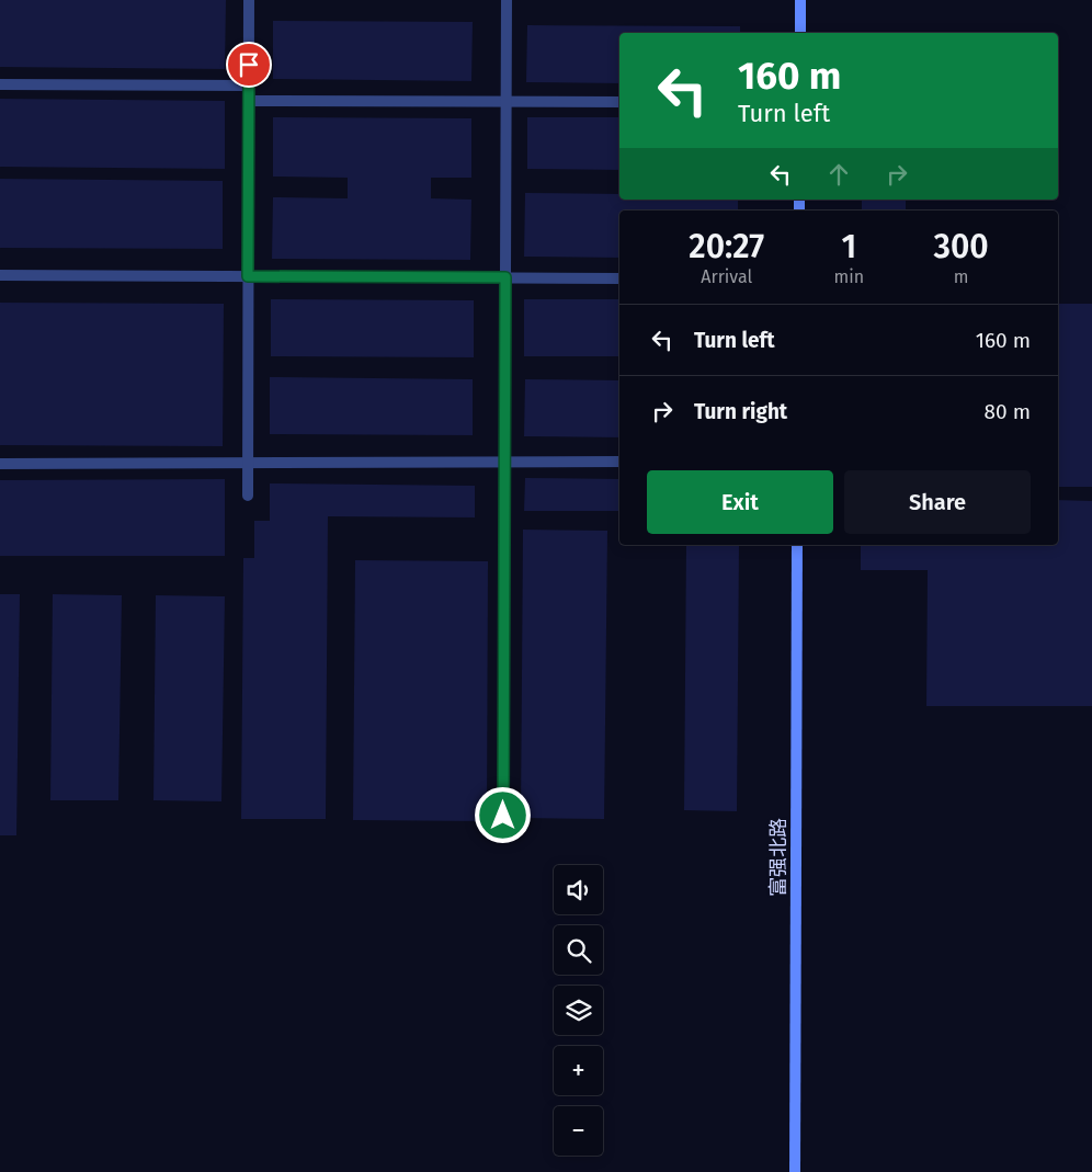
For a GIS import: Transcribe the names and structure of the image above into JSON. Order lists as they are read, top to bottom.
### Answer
{
  "streets": {
    "street": ["富强北路"]
  },
  "page": {
    "turn": ["160 m", "Turn left"],
    "eta": [
      "20:27",
      "Arrival",
      "1",
      "min",
      "300",
      "m"
    ],
    "list": [
      {
        "name": "Turn left",
        "value": "160 m"
      },
      {
        "name": "Turn right",
        "value": "80 m"
      }
    ],
    "buttons": ["Exit", "Share"],
    "map_buttons": ["+", "−"]
  }
}
